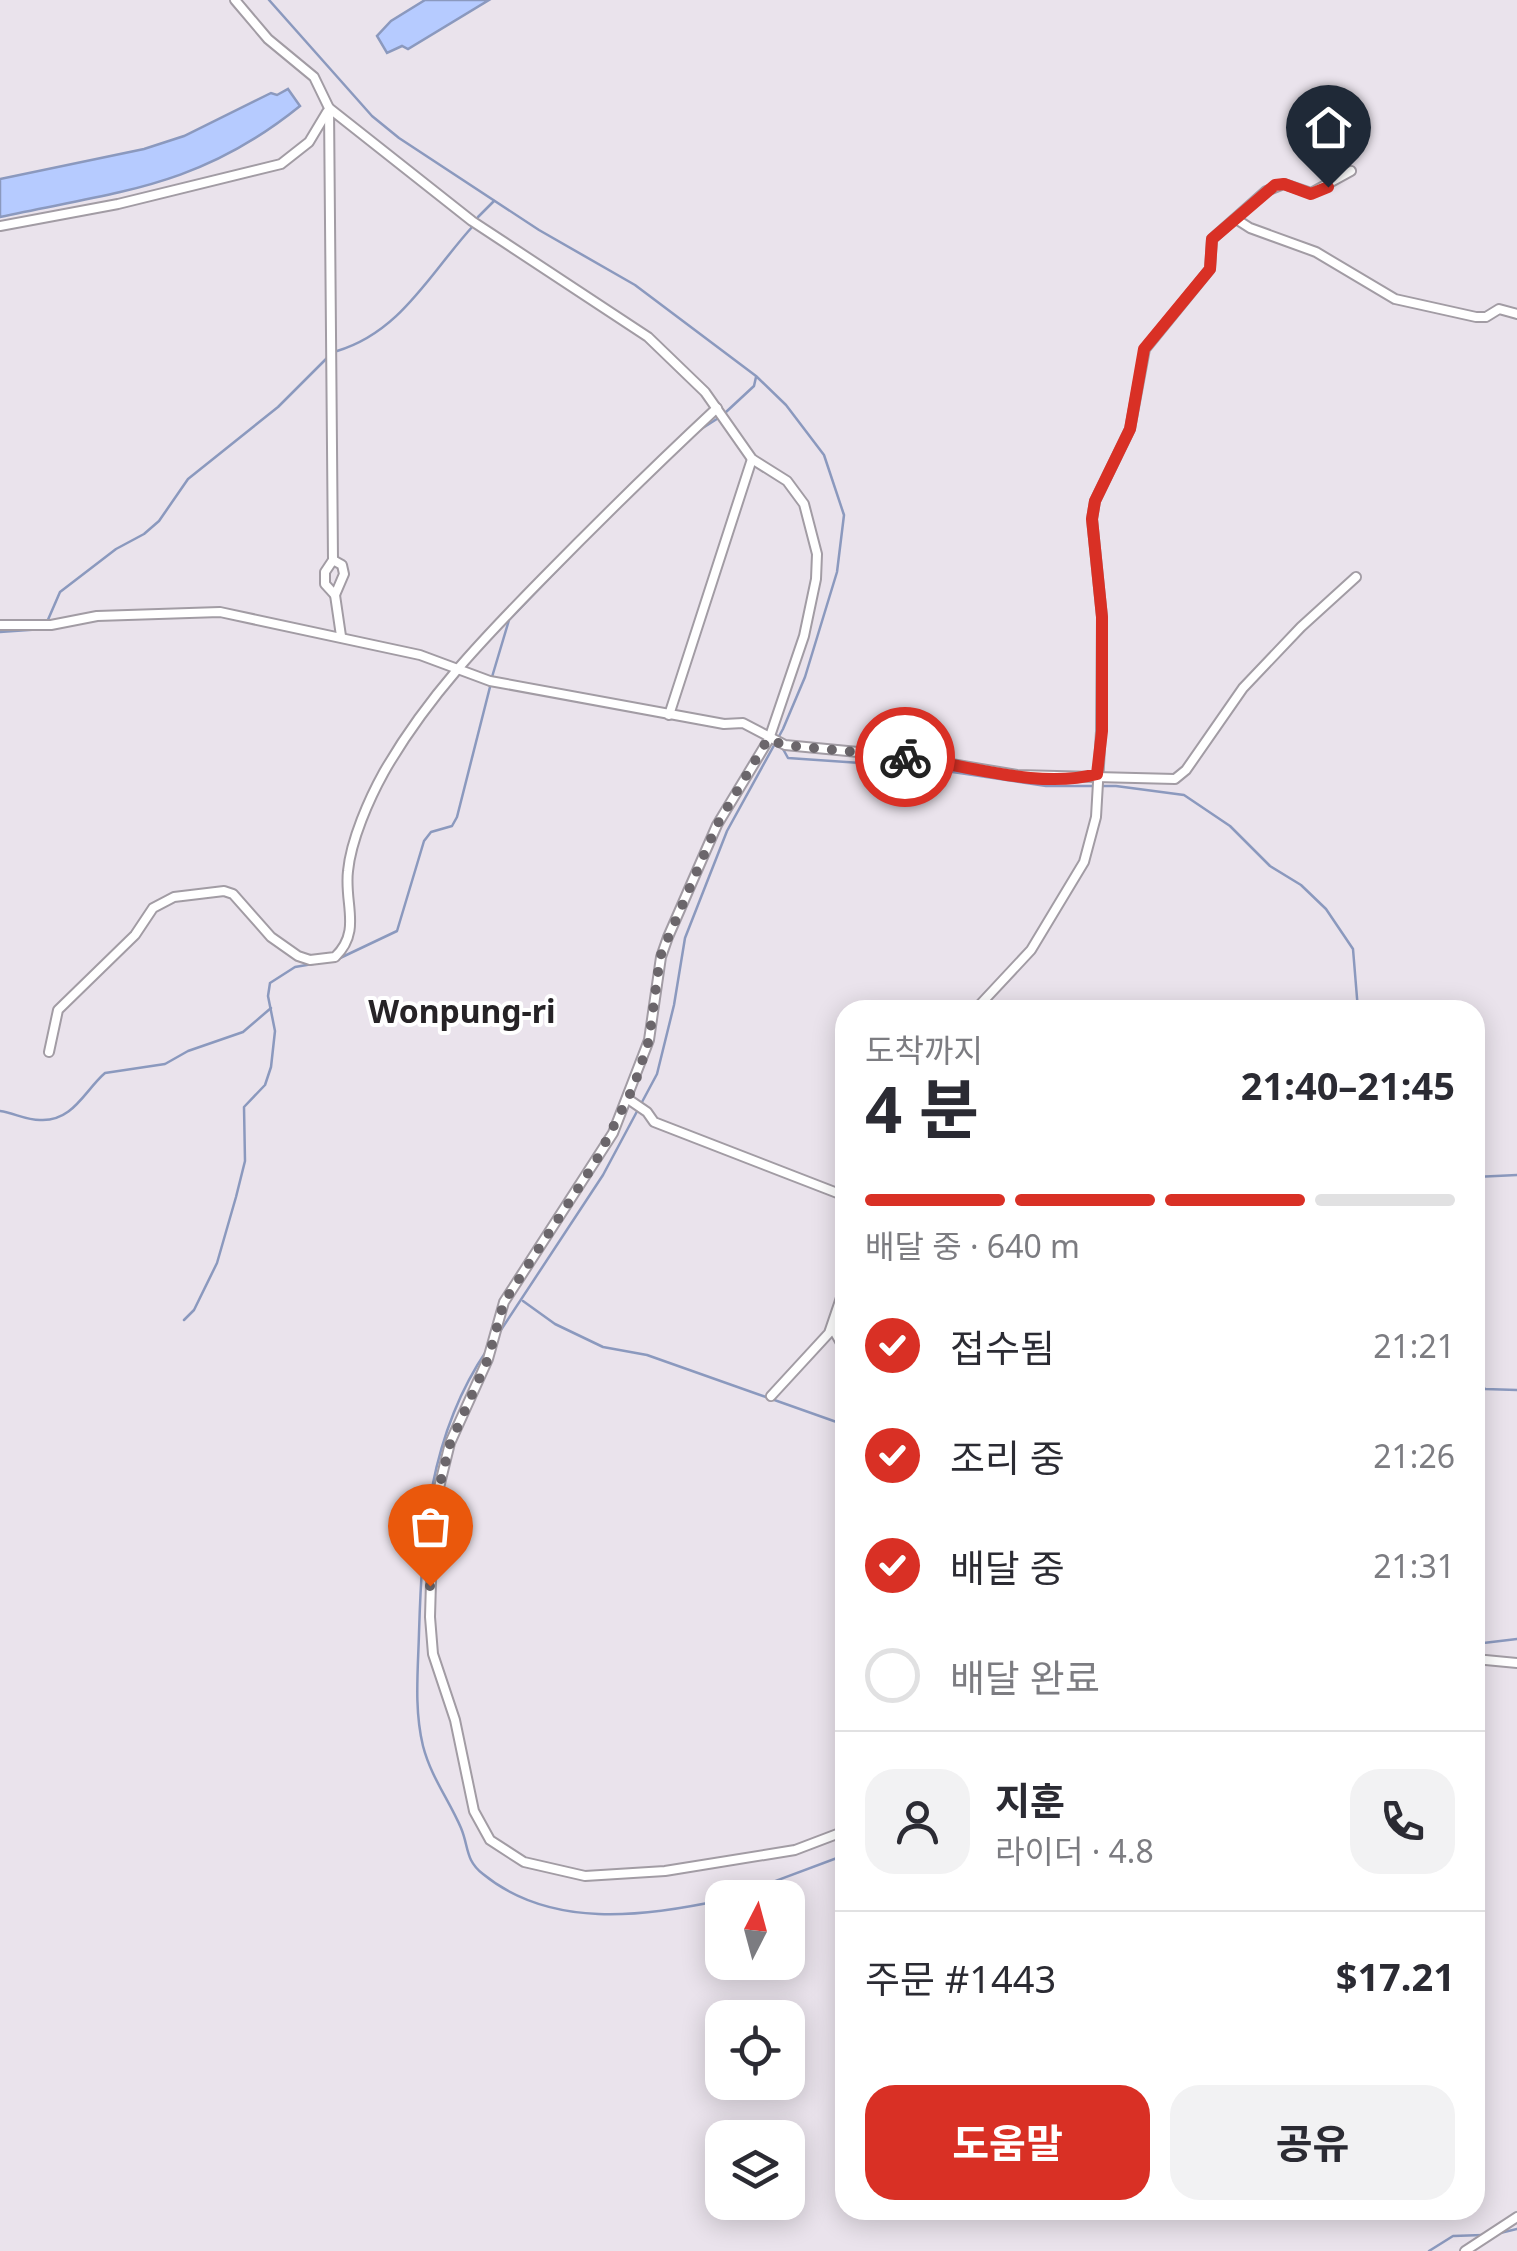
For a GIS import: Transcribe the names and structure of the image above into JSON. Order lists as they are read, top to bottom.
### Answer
{
  "districts": ["Wonpung-ri"],
  "north": "top",
  "page": {
    "heading": ["4 분", "도착까지", "21:40–21:45"],
    "panel": [
      "지훈",
      "라이더 · 4.8",
      "주문 #1443",
      "$17.21"
    ],
    "bar": "배달 중 · 640 m",
    "list": [
      ["접수됨", "21:21"],
      ["조리 중", "21:26"],
      ["배달 중", "21:31"],
      "배달 완료"
    ],
    "buttons": ["도움말", "공유"]
  }
}
